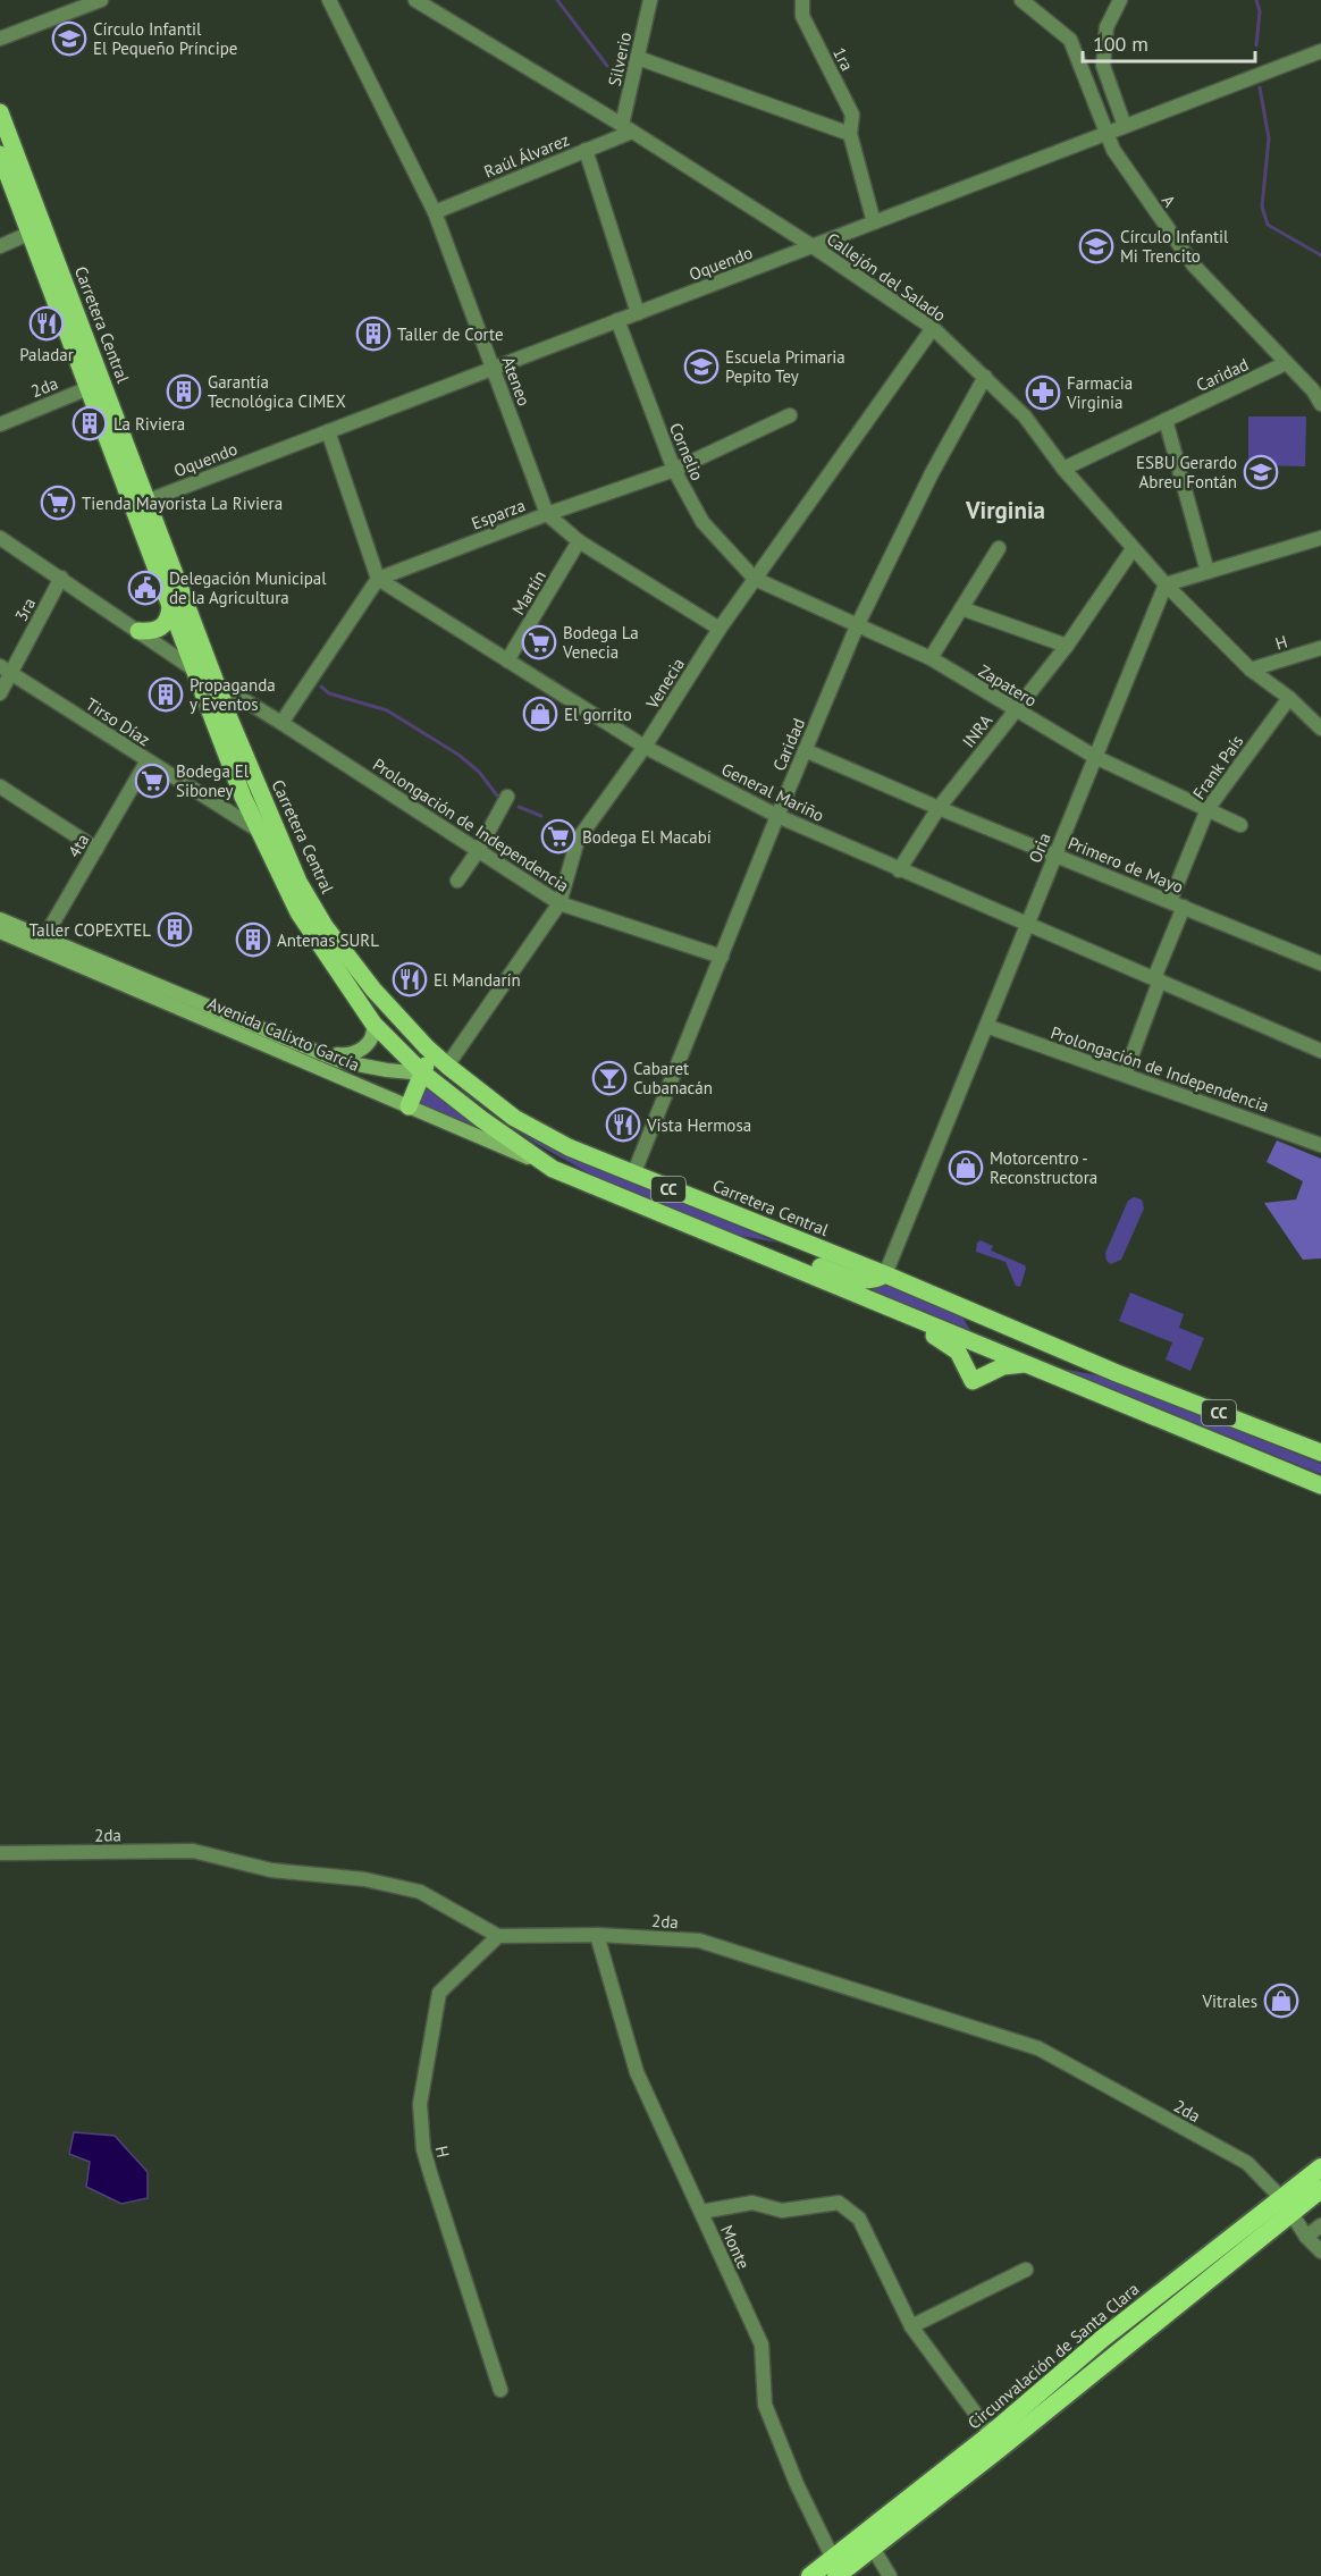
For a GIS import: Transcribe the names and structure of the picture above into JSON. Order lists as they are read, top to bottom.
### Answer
{
  "streets": {
    "highway": ["Circunvalación de Santa Clara"],
    "main road": ["Carretera Central", "Avenida Calixto García", "CC"],
    "street": [
      "Silverio",
      "1ra",
      "Raúl Álvarez",
      "A",
      "Oquendo",
      "Callejón del Salado",
      "Caridad",
      "Ateneo",
      "2da",
      "Cornelio",
      "Esparza",
      "Martín",
      "3ra",
      "H",
      "Venecia",
      "Zapatero",
      "Tirso Díaz",
      "INRA",
      "Frank País",
      "General Mariño",
      "Prolongación de Independencia",
      "4ta",
      "Oria",
      "Primero de Mayo",
      "Monte"
    ]
  },
  "crossings": [
    ["Silverio", "Raúl Álvarez"],
    ["Silverio", "Callejón del Salado"],
    ["1ra", "Oquendo"],
    ["Raúl Álvarez", "Callejón del Salado"],
    ["Raúl Álvarez", "Ateneo"],
    ["A", "Oquendo"],
    ["A", "Caridad"],
    ["Oquendo", "Callejón del Salado"],
    ["Oquendo", "Carretera Central"],
    ["Oquendo", "Ateneo"],
    ["Oquendo", "Cornelio"],
    ["Callejón del Salado", "Caridad"],
    ["Callejón del Salado", "H"],
    ["Callejón del Salado", "Venecia"],
    ["Callejón del Salado", "INRA"],
    ["Callejón del Salado", "Frank País"],
    ["Callejón del Salado", "Oria"],
    ["Carretera Central", "Caridad"],
    ["Carretera Central", "2da"],
    ["Carretera Central", "Venecia"],
    ["Carretera Central", "Tirso Díaz"],
    ["Carretera Central", "Prolongación de Independencia"],
    ["Carretera Central", "Oria"],
    ["Carretera Central", "Avenida Calixto García"],
    ["Caridad", "Zapatero"],
    ["Caridad", "General Mariño"],
    ["Caridad", "Prolongación de Independencia"],
    ["Caridad", "Primero de Mayo"],
    ["Ateneo", "Esparza"],
    ["Ateneo", "Martín"],
    ["Ateneo", "Venecia"],
    ["2da", "H"],
    ["2da", "Monte"],
    ["2da", "Circunvalación de Santa Clara"],
    ["Cornelio", "Esparza"],
    ["Cornelio", "Venecia"],
    ["Cornelio", "Zapatero"],
    ["Esparza", "General Mariño"],
    ["Martín", "General Mariño"],
    ["3ra", "Tirso Díaz"],
    ["3ra", "Prolongación de Independencia"],
    ["Venecia", "Zapatero"],
    ["Venecia", "General Mariño"],
    ["Venecia", "Prolongación de Independencia"],
    ["Zapatero", "INRA"],
    ["Zapatero", "Frank País"],
    ["Zapatero", "Oria"],
    ["Tirso Díaz", "4ta"],
    ["INRA", "General Mariño"],
    ["INRA", "Primero de Mayo"],
    ["Frank País", "Primero de Mayo"],
    ["General Mariño", "Oria"],
    ["Prolongación de Independencia", "Oria"],
    ["4ta", "Avenida Calixto García"],
    ["Oria", "Primero de Mayo"],
    ["Monte", "Circunvalación de Santa Clara"]
  ],
  "districts": ["Virginia"],
  "places": {
    "school or university": [
      "Círculo Infantil El Pequeño Príncipe",
      "Círculo Infantil Mi Trencito",
      "Escuela Primaria Pepito Tey",
      "ESBU Gerardo Abreu Fontán"
    ],
    "restaurant": ["Paladar", "El Mandarín", "Vista Hermosa"],
    "building": [
      "Taller de Corte",
      "Garantía Tecnológica CIMEX",
      "La Riviera",
      "Propaganda y Eventos",
      "Taller COPEXTEL",
      "Antenas SURL"
    ],
    "pharmacy": ["Farmacia Virginia"],
    "supermarket": [
      "Tienda Mayorista La Riviera",
      "Bodega La Venecia",
      "Bodega El Siboney",
      "Bodega El Macabí"
    ],
    "public building": ["Delegación Municipal de la Agricultura"],
    "shop": ["El gorrito", "Motorcentro - Reconstructora", "Vitrales"],
    "bar": ["Cabaret Cubanacán"]
  },
  "scale_bar": "100 m"
}
